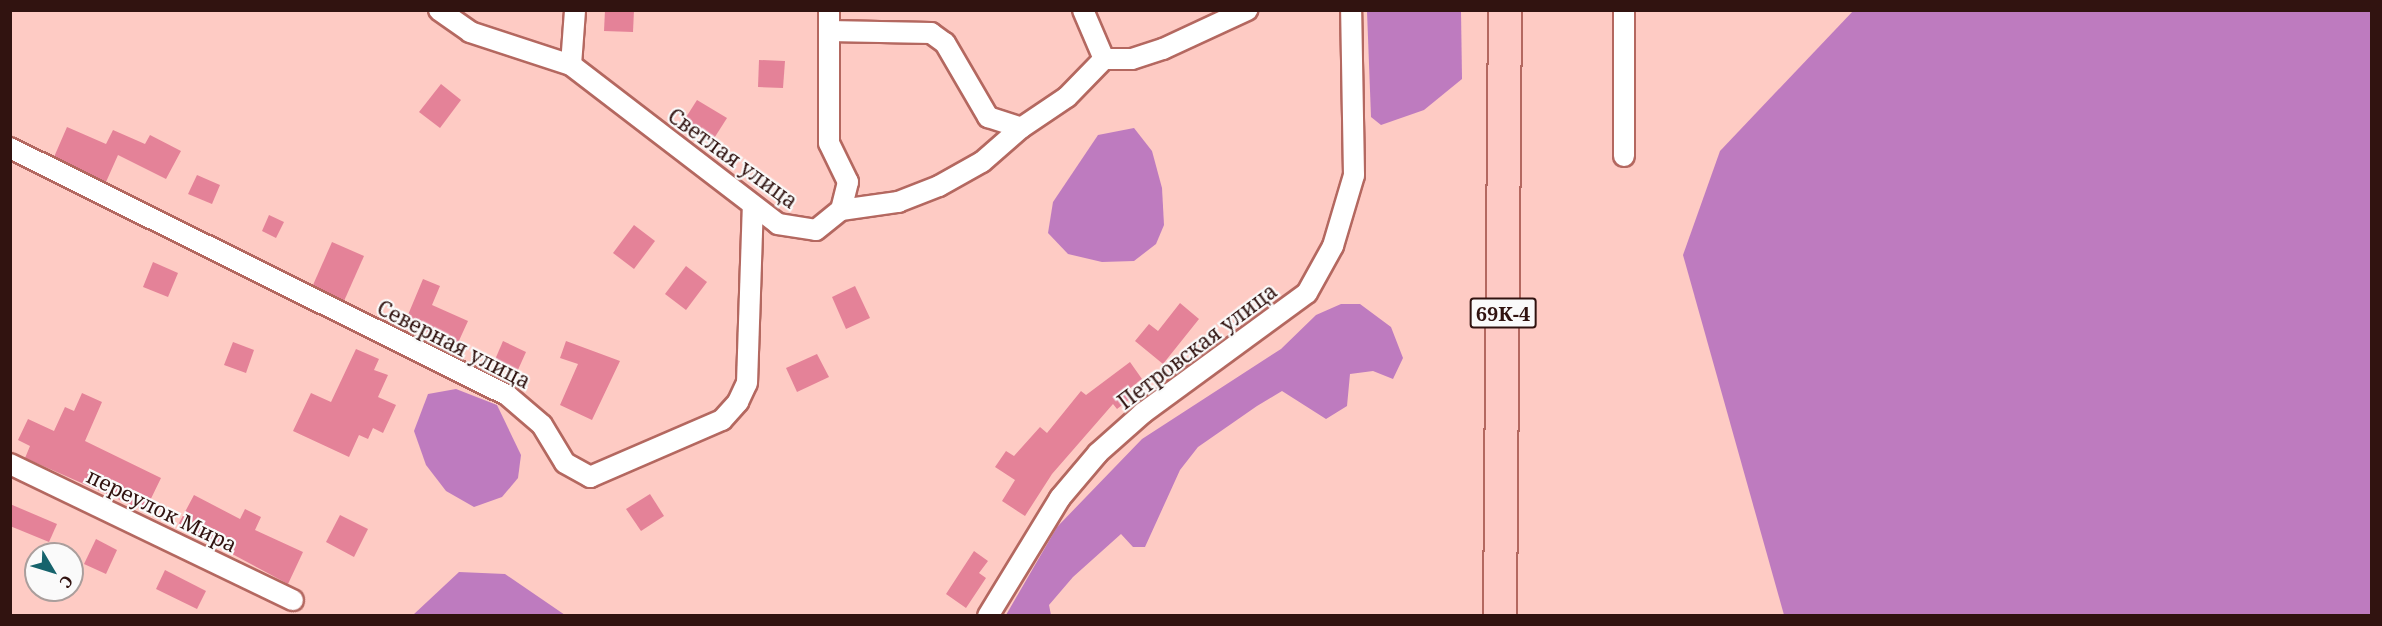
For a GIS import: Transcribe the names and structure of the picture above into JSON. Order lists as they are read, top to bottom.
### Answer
{
  "streets": {
    "main road": ["69К-4"],
    "street": [
      "Светлая улица",
      "Северная улица",
      "Петровская улица",
      "переулок Мира"
    ]
  },
  "crossings": [
    ["Светлая улица", "Северная улица"]
  ],
  "north": "bottom right"
}
